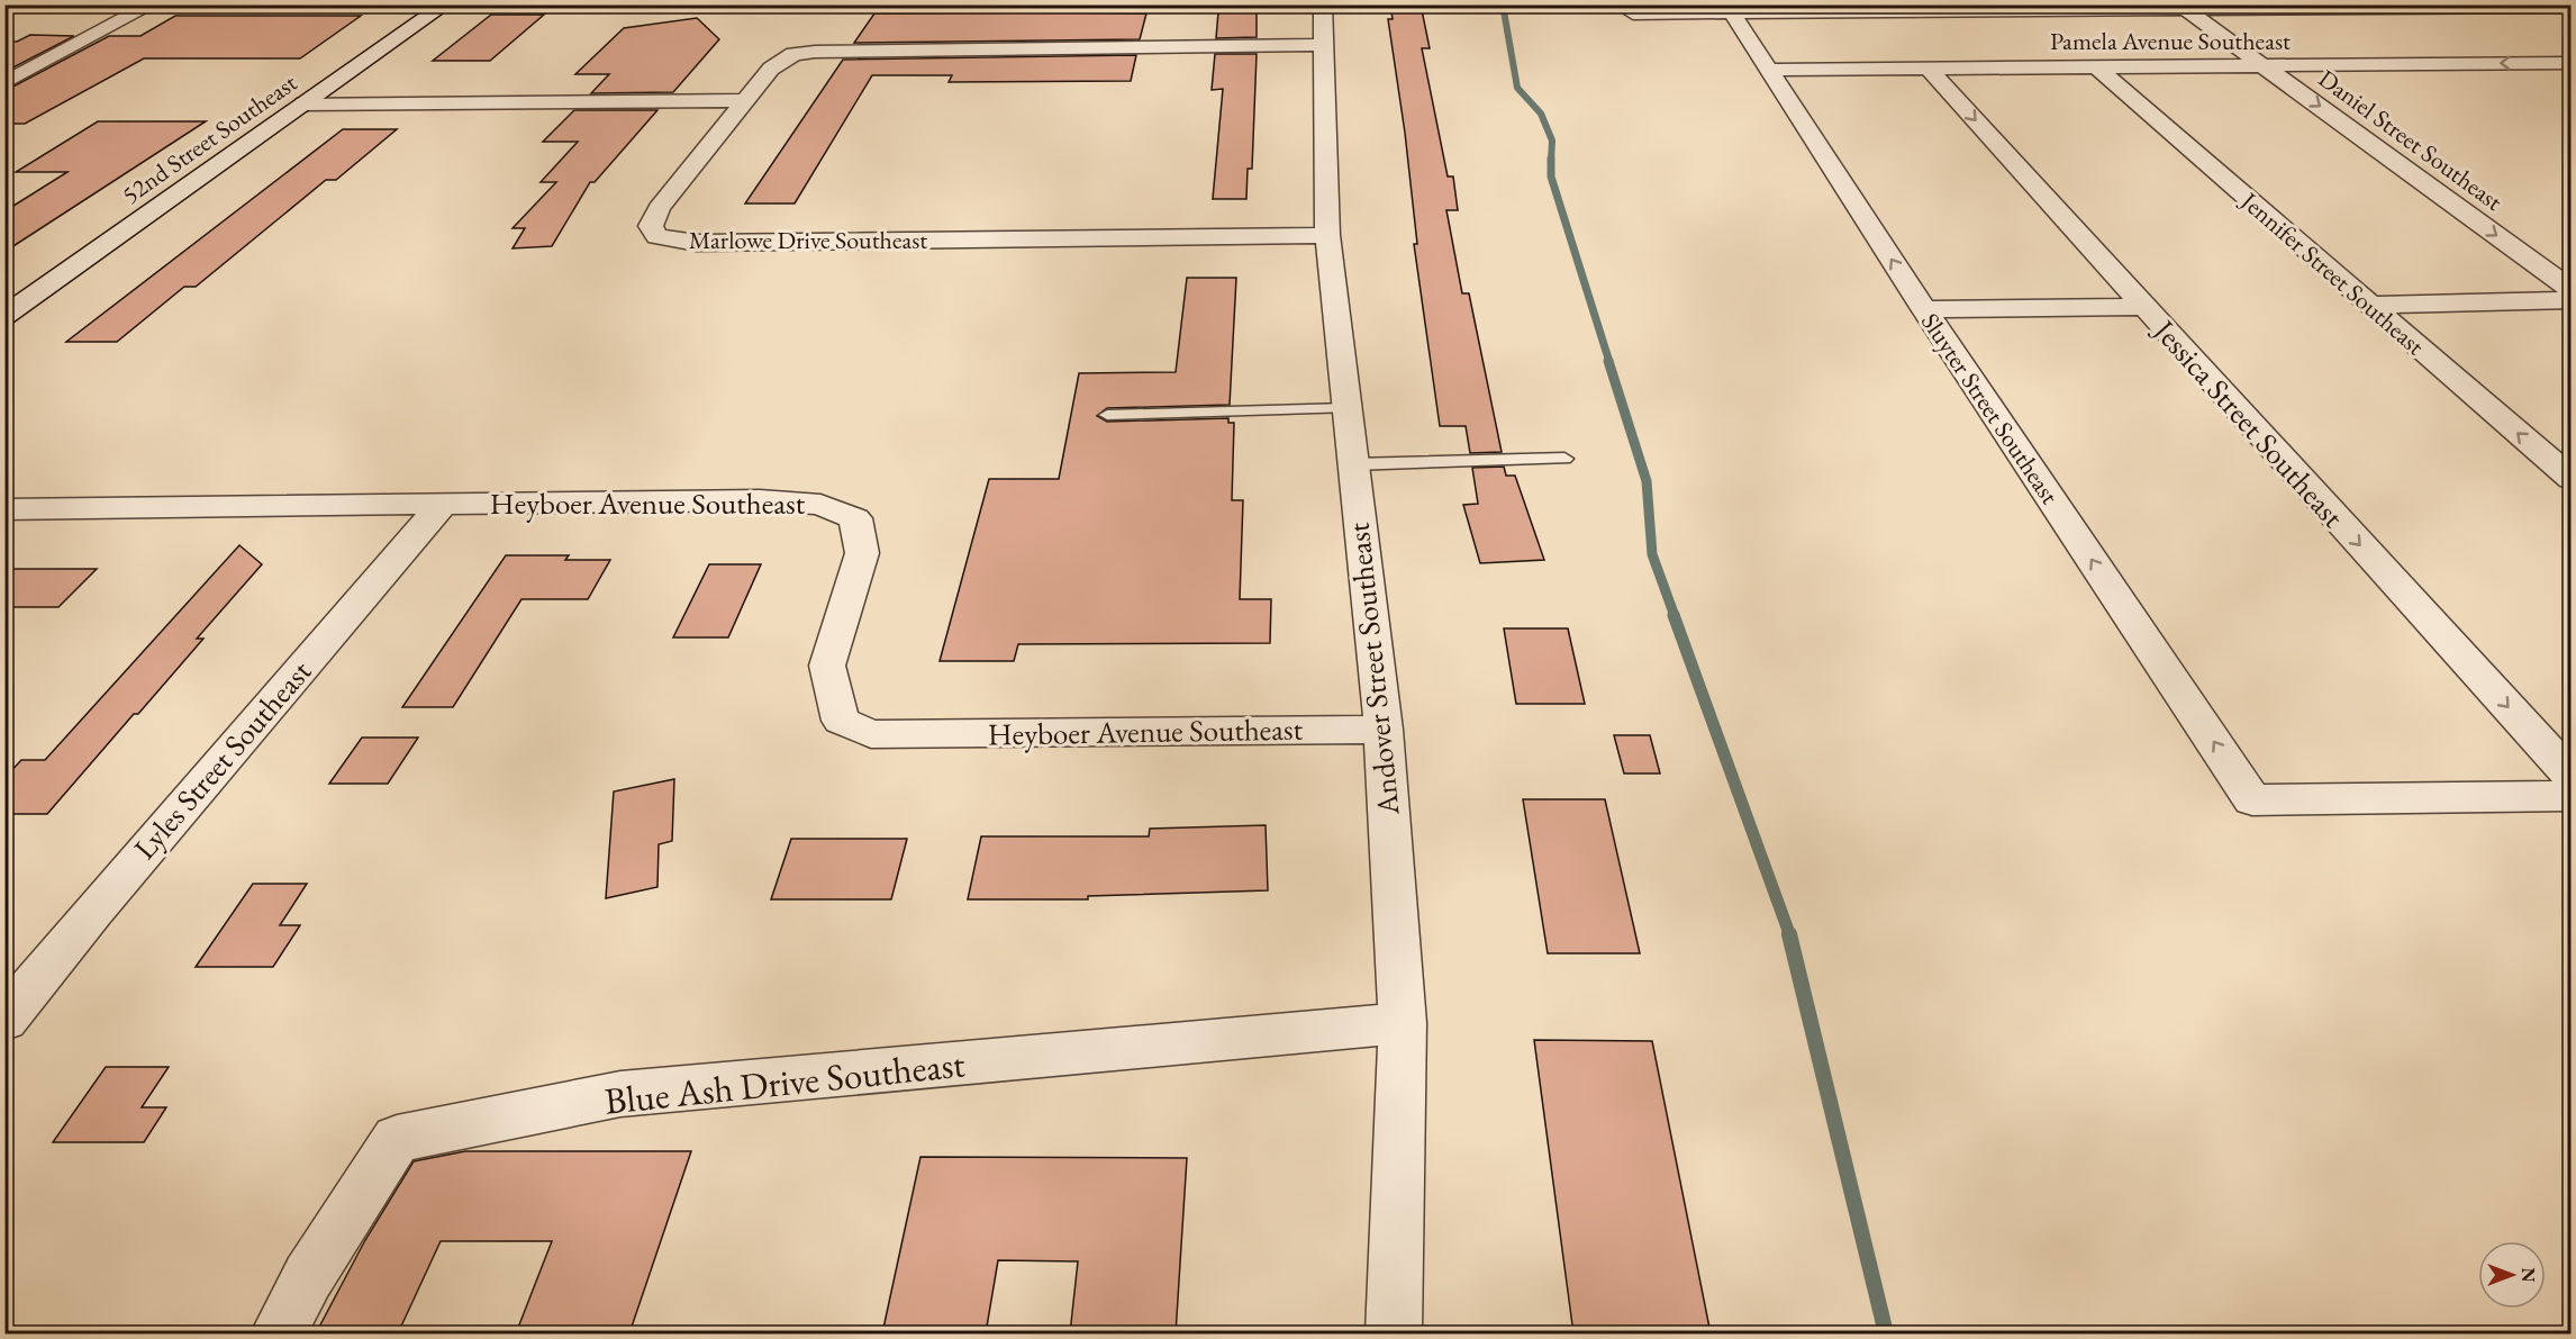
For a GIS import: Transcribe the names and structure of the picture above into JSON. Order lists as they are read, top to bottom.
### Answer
{
  "streets": {
    "street": [
      "Pamela Avenue Southeast",
      "52nd Street Southeast",
      "Daniel Street Southeast",
      "Marlowe Drive Southeast",
      "Jennifer Street Southeast",
      "Sluyter Street Southeast",
      "Jessica Street Southeast",
      "Heyboer Avenue Southeast",
      "Andover Street Southeast",
      "Lyles Street Southeast",
      "Blue Ash Drive Southeast"
    ]
  },
  "crossings": [
    ["Pamela Avenue Southeast", "Daniel Street Southeast"],
    ["Pamela Avenue Southeast", "Jennifer Street Southeast"],
    ["Pamela Avenue Southeast", "Sluyter Street Southeast"],
    ["Pamela Avenue Southeast", "Jessica Street Southeast"],
    ["Marlowe Drive Southeast", "Andover Street Southeast"],
    ["Heyboer Avenue Southeast", "Andover Street Southeast"],
    ["Heyboer Avenue Southeast", "Lyles Street Southeast"],
    ["Andover Street Southeast", "Blue Ash Drive Southeast"]
  ],
  "one_way": [
    "Daniel Street Southeast",
    "Jennifer Street Southeast",
    "Sluyter Street Southeast",
    "Jessica Street Southeast"
  ],
  "north": "right"
}
